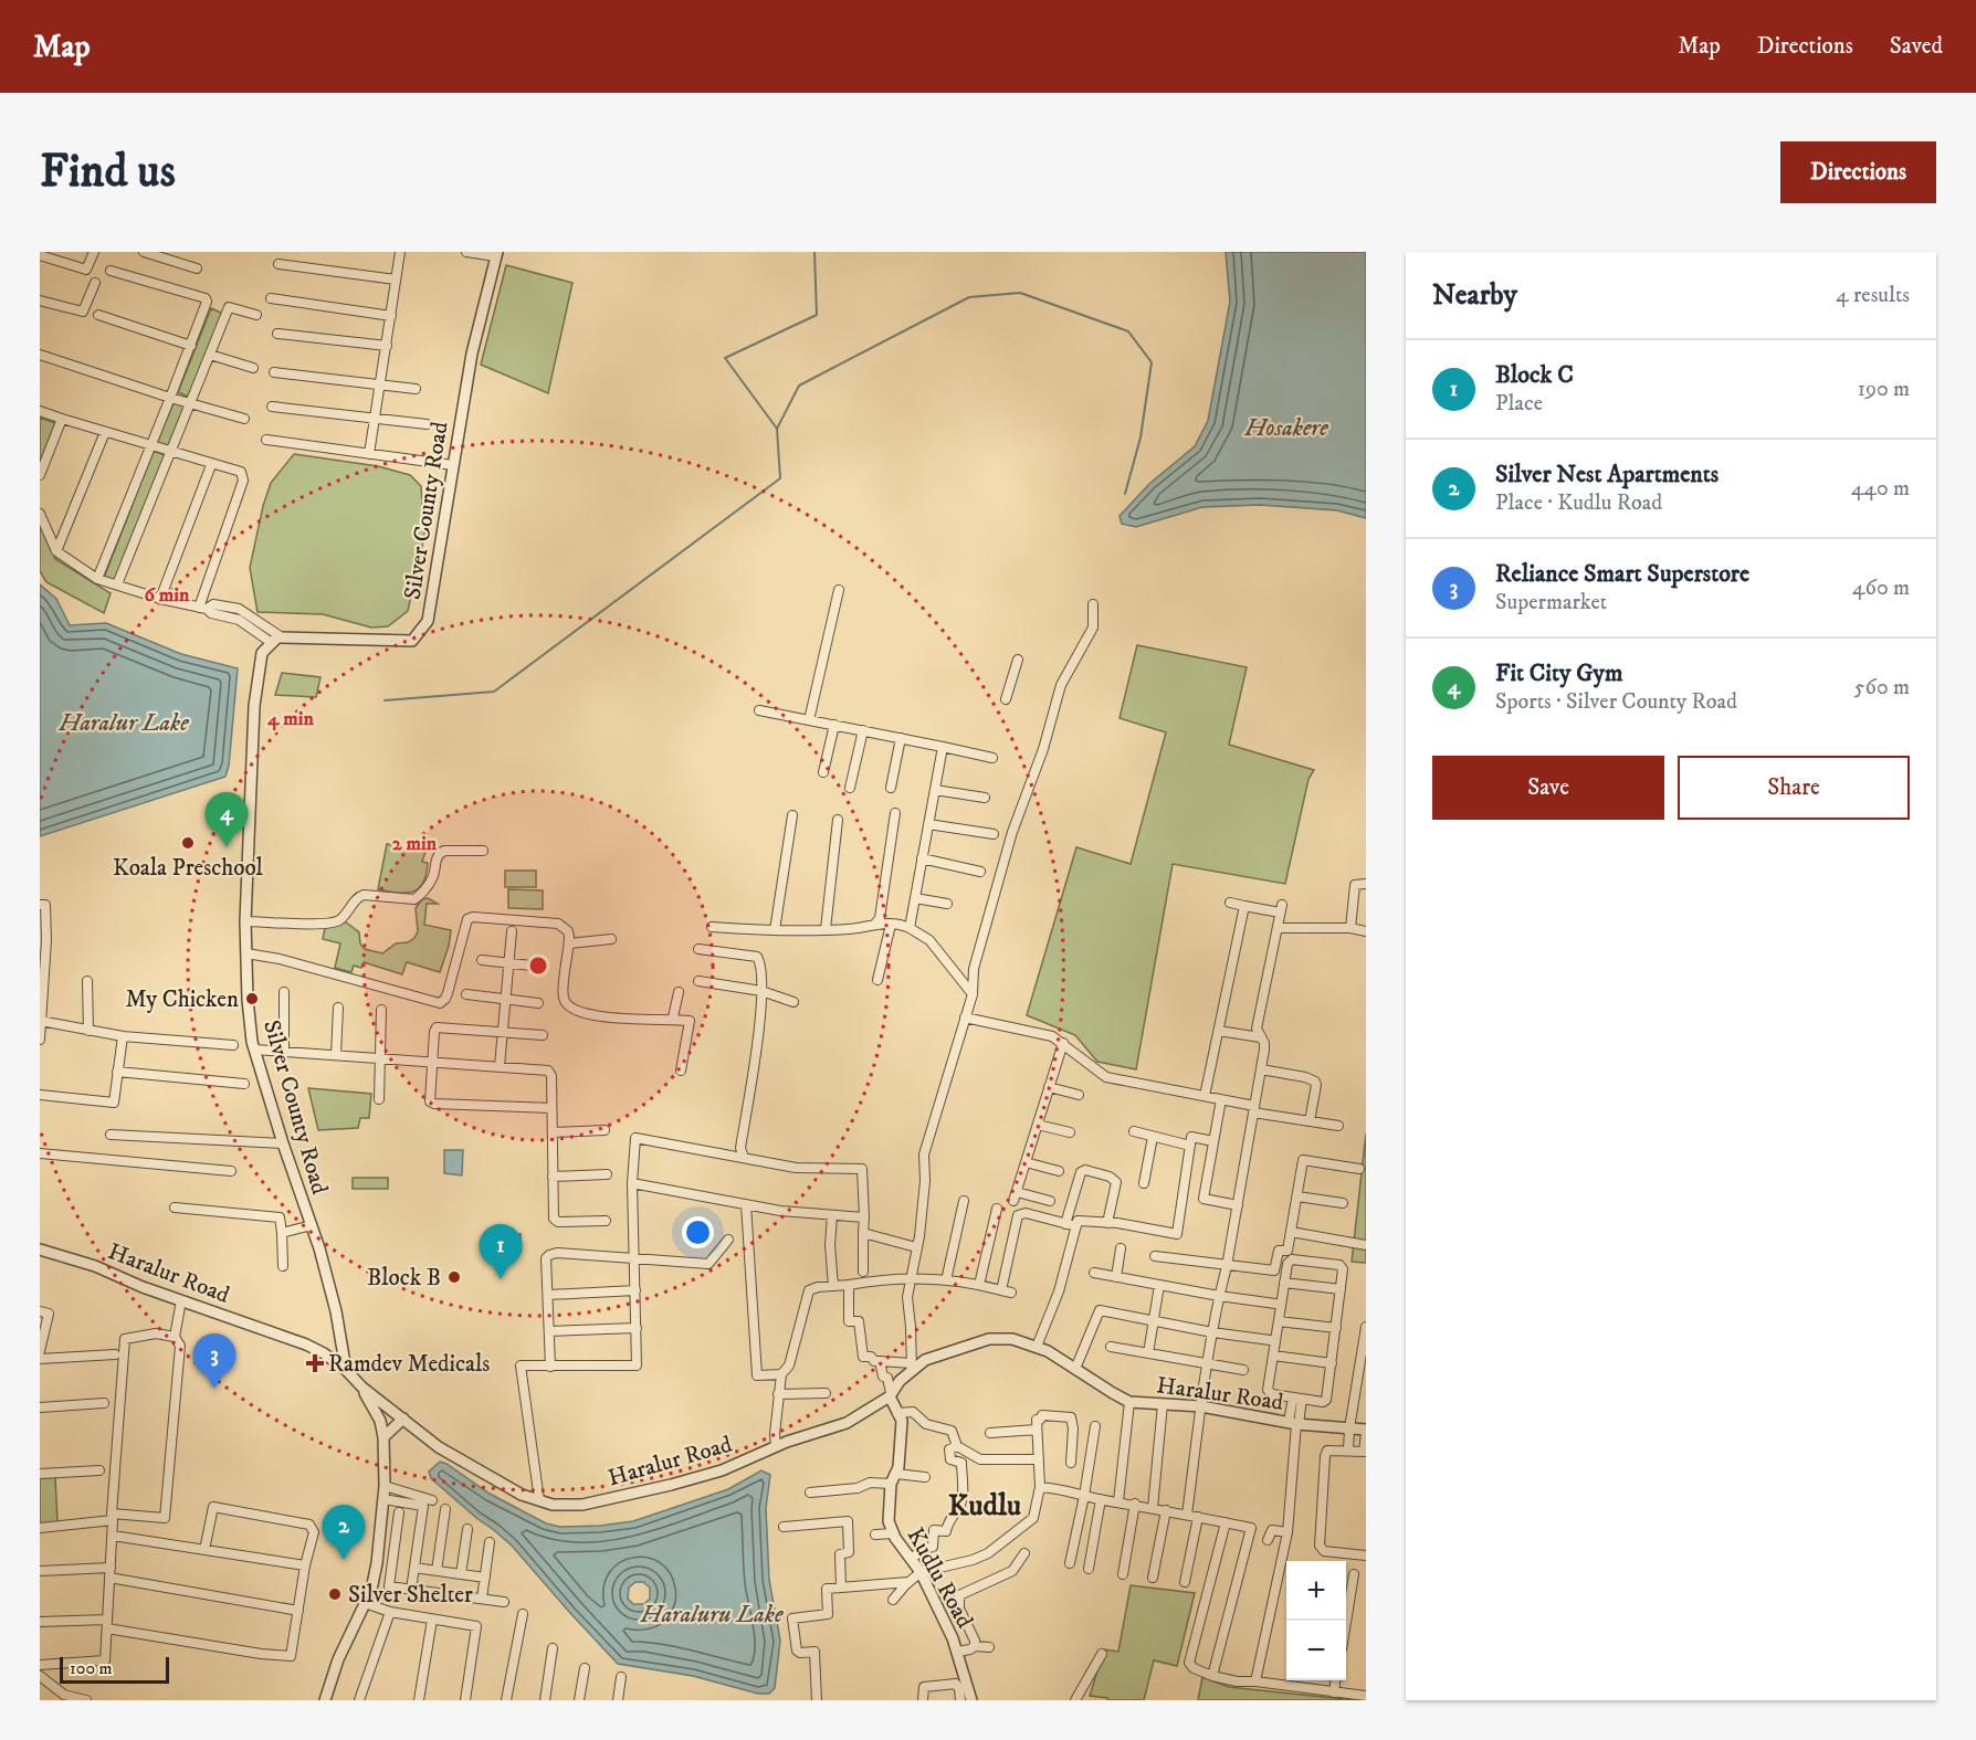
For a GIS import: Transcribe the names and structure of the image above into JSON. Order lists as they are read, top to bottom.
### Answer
{
  "streets": {
    "street": ["Silver County Road", "Haralur Road", "Kudlu Road"]
  },
  "crossings": [
    ["Silver County Road", "Haralur Road"],
    ["Haralur Road", "Kudlu Road"]
  ],
  "districts": ["Kudlu"],
  "water": ["Hosakere", "Haralur Lake", "Haraluru Lake"],
  "places": {
    "other": [
      "Koala Preschool",
      "My Chicken",
      "Block B",
      "Silver Shelter"
    ],
    "health": ["Ramdev Medicals"]
  },
  "scale_bar": "100 m",
  "page": {
    "header": "Map",
    "nav": ["Map", "Directions", "Saved"],
    "buttons": [
      "Directions",
      ["Save", "Share"]
    ],
    "title": "Find us",
    "heading": ["Nearby", "4 results"],
    "list": [
      {
        "mark": "1",
        "name": "Block C",
        "note": "Place",
        "value": "190 m"
      },
      {
        "mark": "2",
        "name": "Silver Nest Apartments",
        "note": "Place · Kudlu Road",
        "value": "440 m"
      },
      {
        "mark": "3",
        "name": "Reliance Smart Superstore",
        "note": "Supermarket",
        "value": "460 m"
      },
      {
        "mark": "4",
        "name": "Fit City Gym",
        "note": "Sports · Silver County Road",
        "value": "560 m"
      }
    ],
    "pins": [
      "4",
      "1",
      "3",
      "2"
    ],
    "map_buttons": ["+", "−"],
    "scale": "100 m"
  },
  "rings": ["6 min", "4 min", "2 min"]
}
